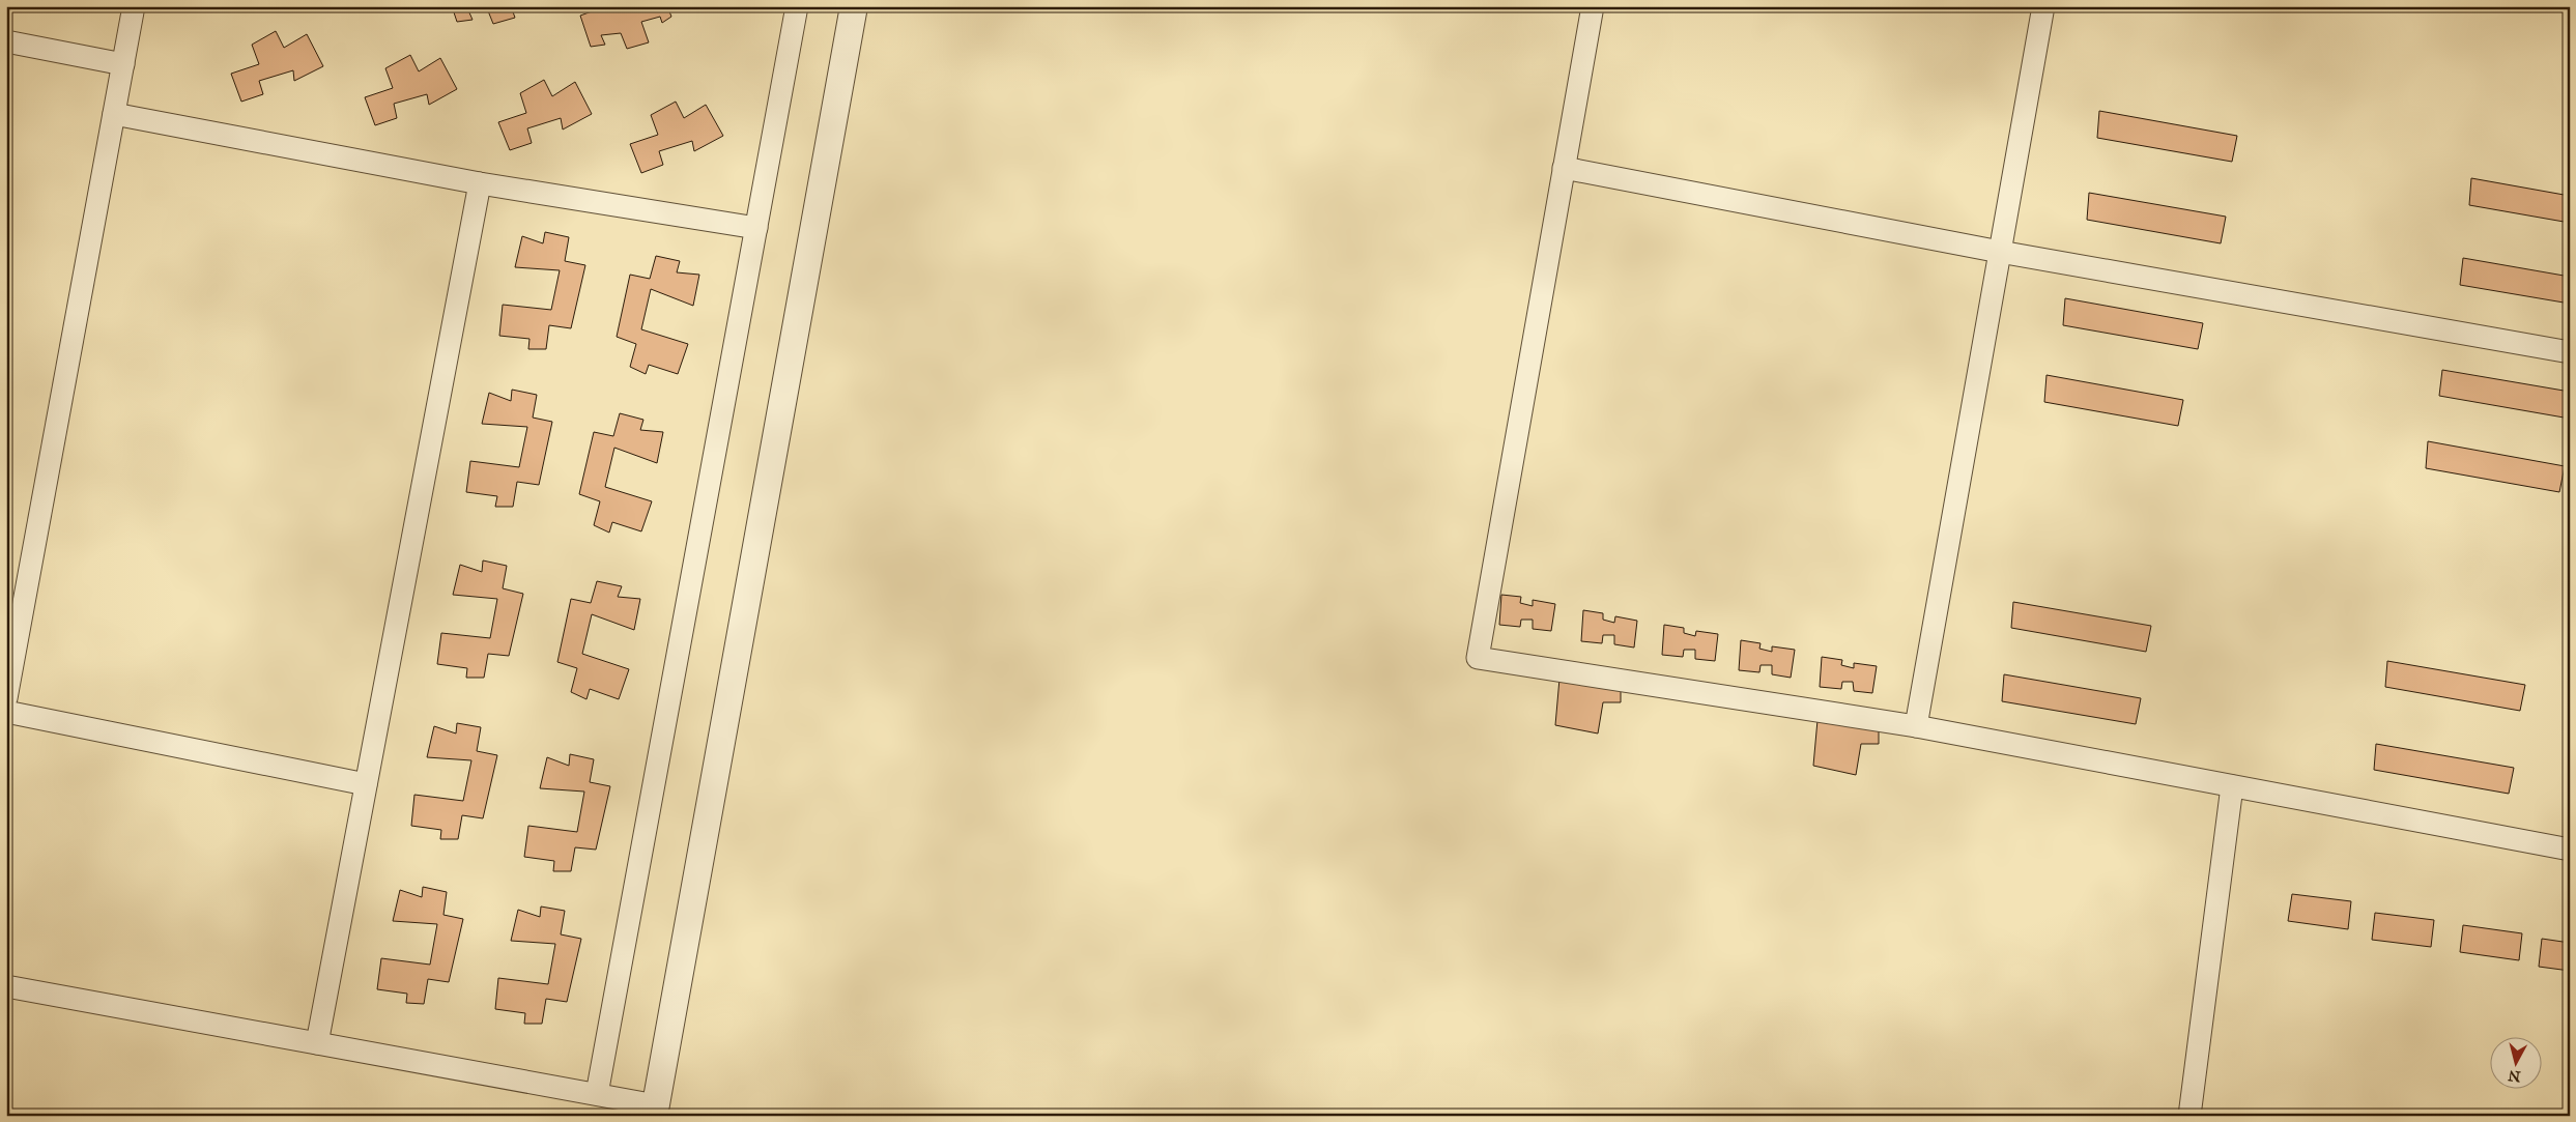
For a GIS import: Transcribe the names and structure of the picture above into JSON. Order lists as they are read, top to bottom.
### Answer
{
  "north": "bottom"
}
